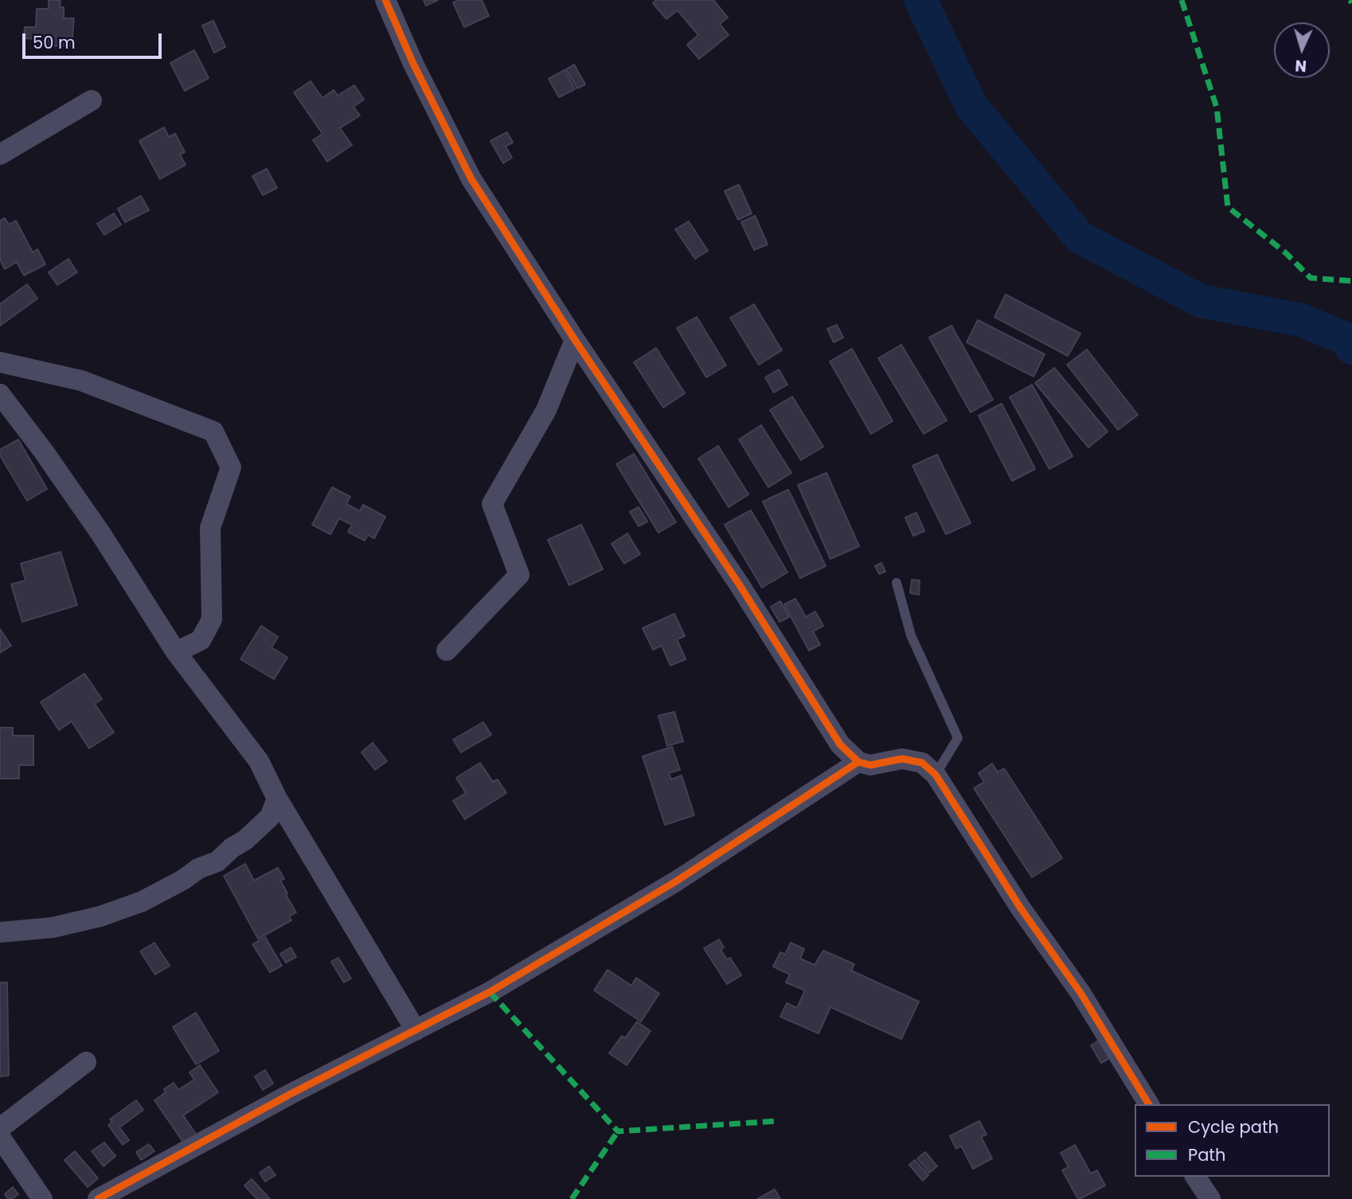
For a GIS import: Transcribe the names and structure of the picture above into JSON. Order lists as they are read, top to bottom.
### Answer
{
  "legend": ["Cycle path", "Path"],
  "scale_bar": "50 m",
  "north": "bottom"
}
